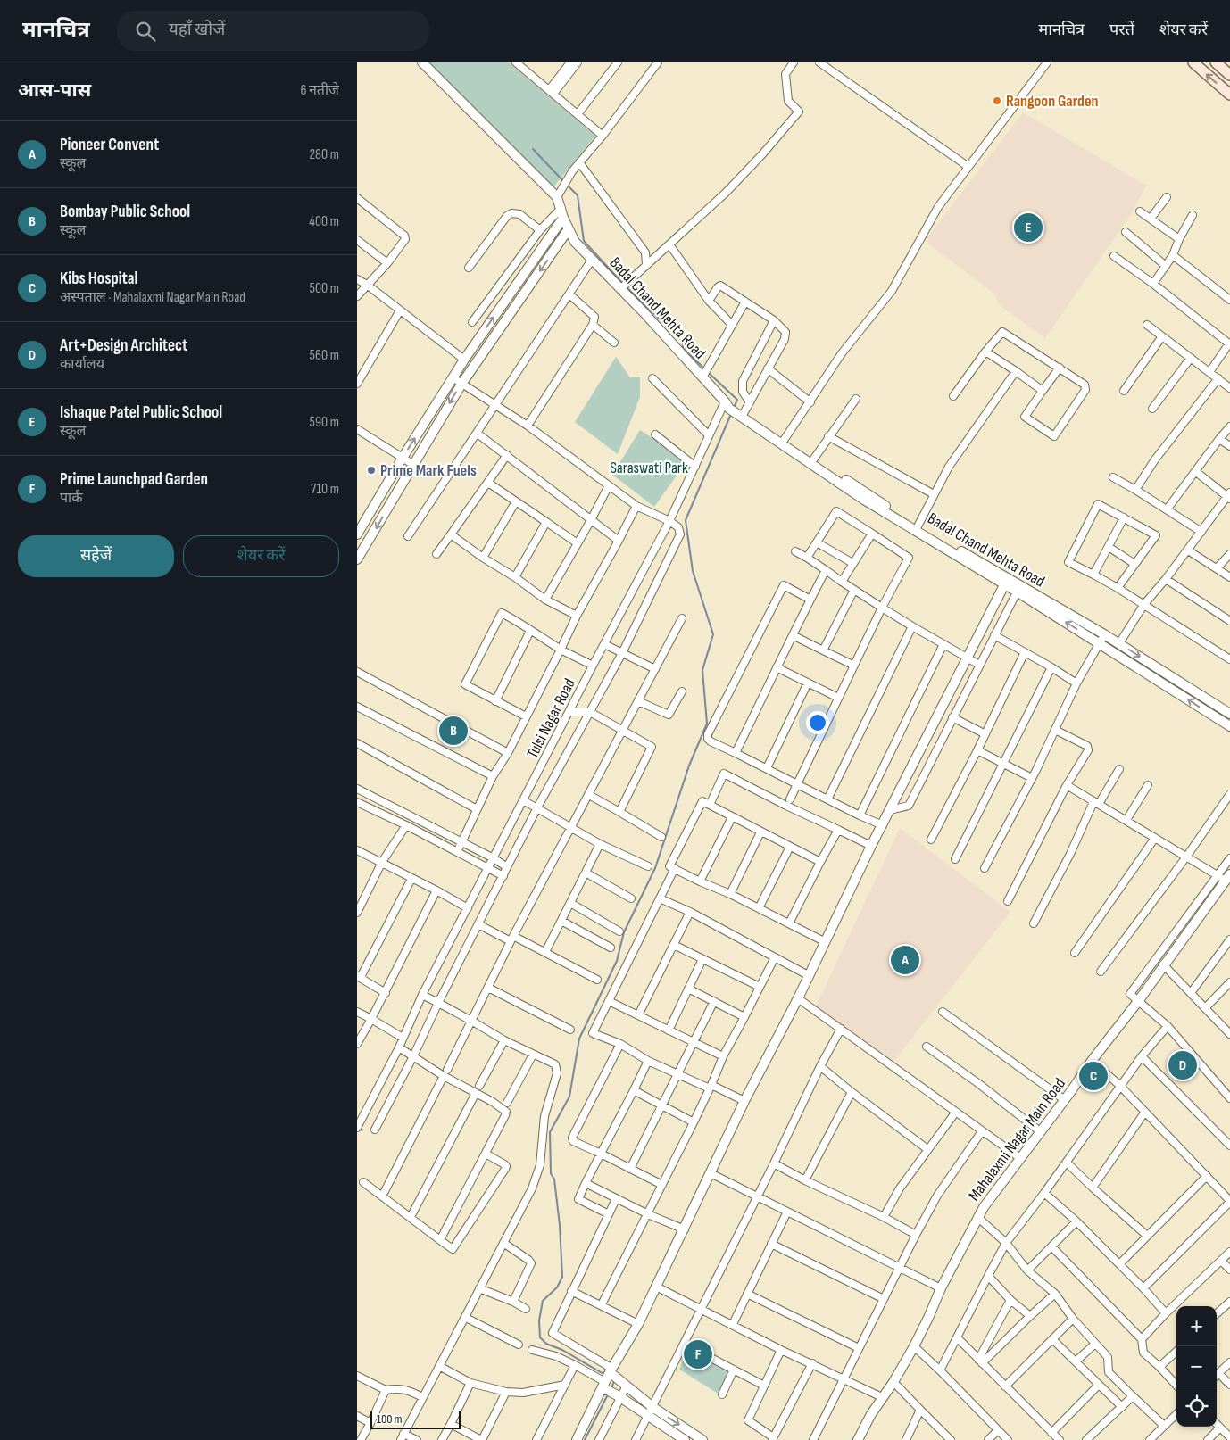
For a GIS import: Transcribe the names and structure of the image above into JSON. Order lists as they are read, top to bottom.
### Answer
{
  "streets": {
    "street": ["Badal Chand Mehta Road", "Tulsi Nagar Road", "Mahalaxmi Nagar Main Road"]
  },
  "crossings": [
    ["Badal Chand Mehta Road", "Tulsi Nagar Road"]
  ],
  "parks": ["Saraswati Park"],
  "places": ["Rangoon Garden", "Prime Mark Fuels"],
  "scale_bar": "100 m",
  "page": {
    "header": "मानचित्र",
    "search": "यहाँ खोजें",
    "nav": ["मानचित्र", "परतें", "शेयर करें"],
    "heading": ["आस-पास", "6 नतीजे"],
    "list": [
      {
        "mark": "A",
        "name": "Pioneer Convent",
        "note": "स्कूल",
        "value": "280 m"
      },
      {
        "mark": "B",
        "name": "Bombay Public School",
        "note": "स्कूल",
        "value": "400 m"
      },
      {
        "mark": "C",
        "name": "Kibs Hospital",
        "note": "अस्पताल · Mahalaxmi Nagar Main Road",
        "value": "500 m"
      },
      {
        "mark": "D",
        "name": "Art+Design Architect",
        "note": "कार्यालय",
        "value": "560 m"
      },
      {
        "mark": "E",
        "name": "Ishaque Patel Public School",
        "note": "स्कूल",
        "value": "590 m"
      },
      {
        "mark": "F",
        "name": "Prime Launchpad Garden",
        "note": "पार्क",
        "value": "710 m"
      }
    ],
    "pins": [
      "E",
      "B",
      "A",
      "D",
      "C",
      "F"
    ],
    "buttons": ["सहेजें", "शेयर करें"],
    "map_buttons": ["+", "−"],
    "scale": "100 m"
  }
}
